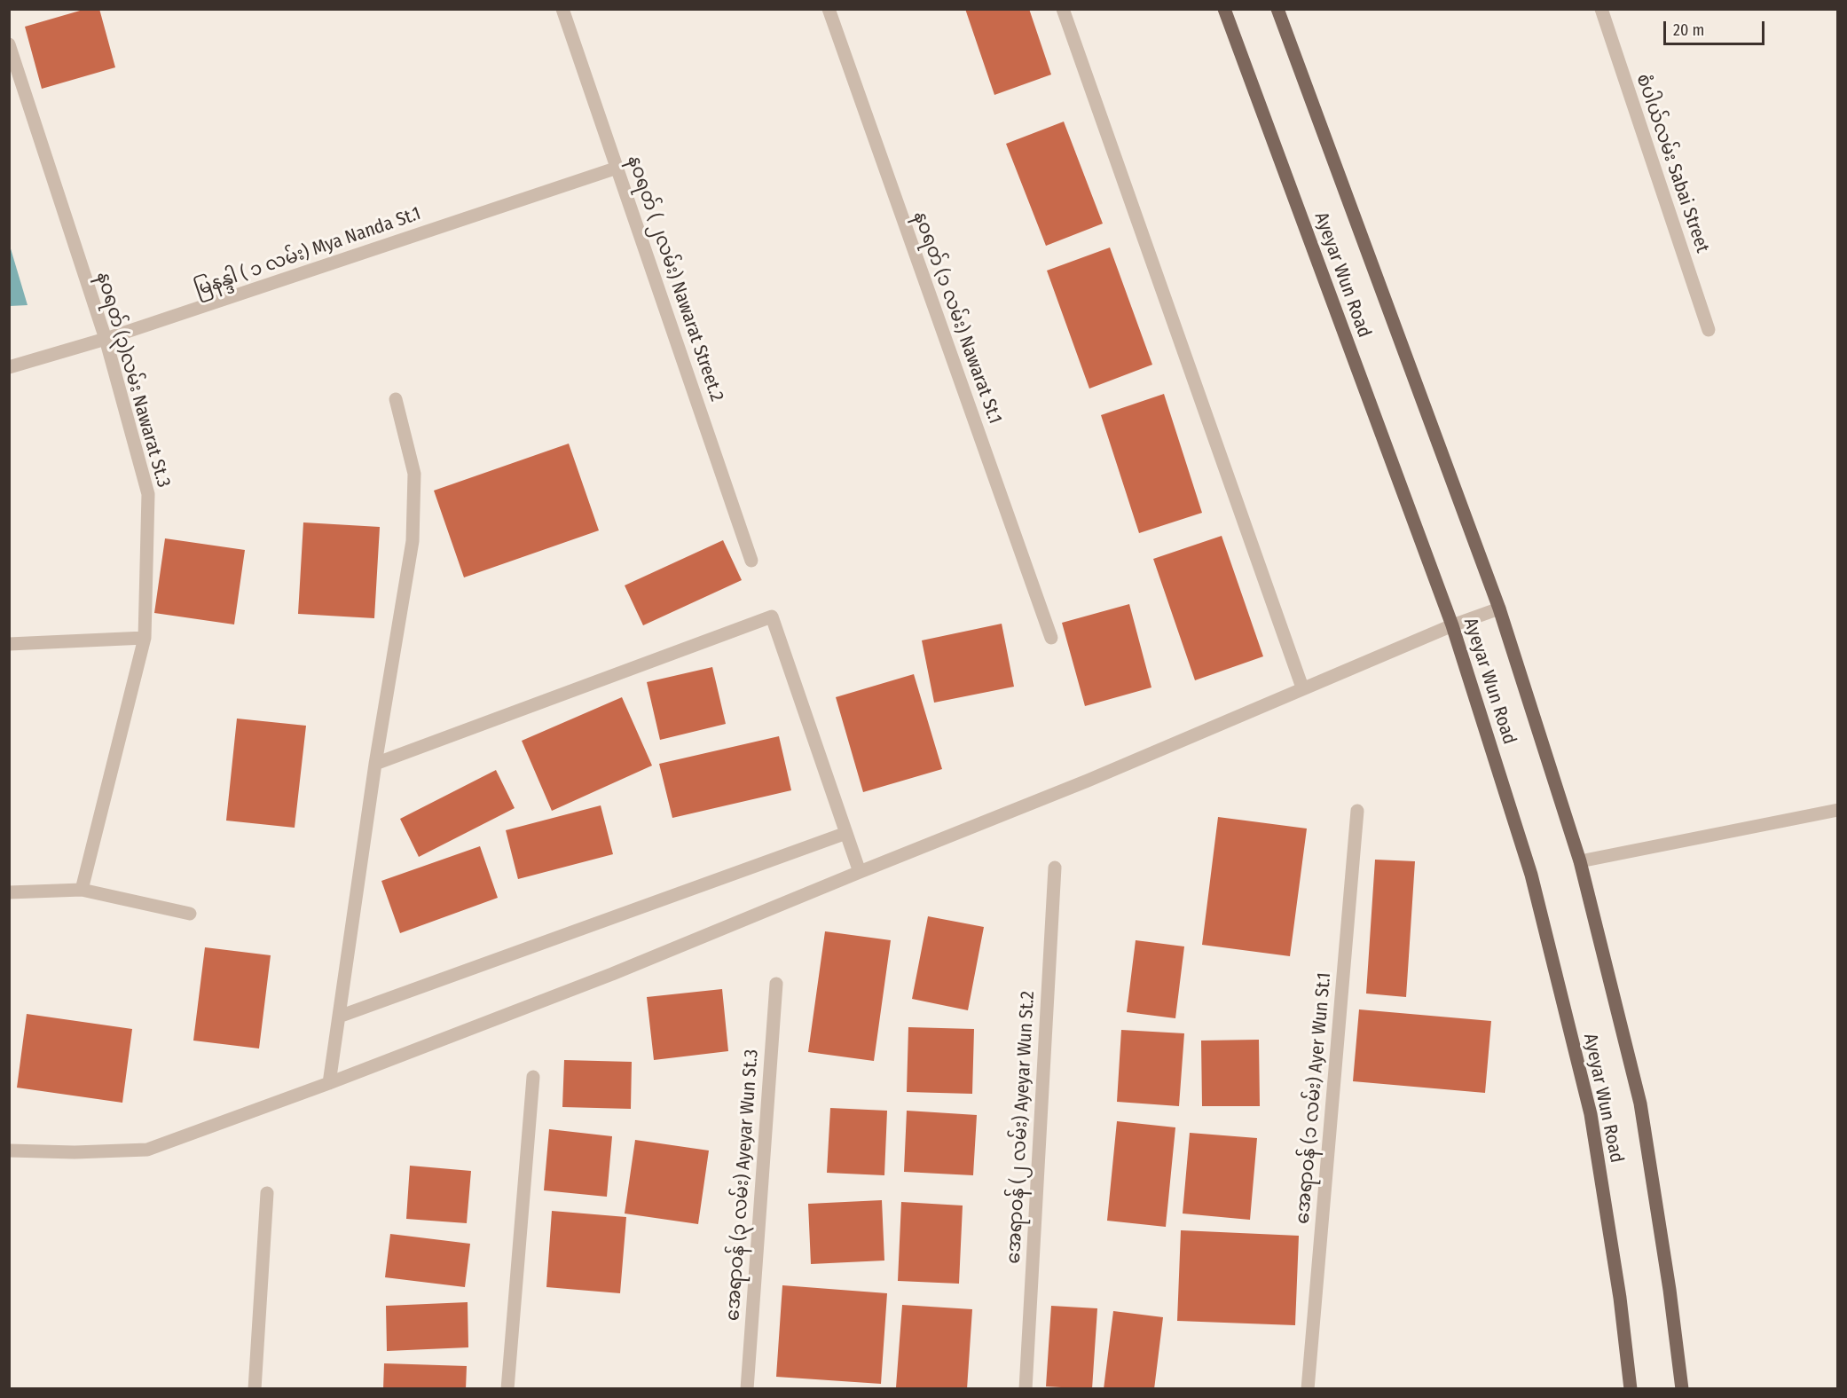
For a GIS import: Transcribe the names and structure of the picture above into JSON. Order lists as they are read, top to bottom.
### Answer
{
  "streets": {
    "main road": ["Ayeyar Wun Road"],
    "street": [
      "စံပါယ်လမ်း Sabai Street",
      "မြနန္ဒါ ( ၁ လမ်း) Mya Nanda St.1",
      "နဝရတ် ( ၂လမ်း) Nawarat Street.2",
      "နဝရတ် (၁ လမ်း) Nawarat St.1",
      "နဝရတ် (၃)လမ်း Nawarat St.3",
      "အေရာဝန် (၁ လမ်း) Ayer Wun St.1",
      "အေရာဝန် (၂ လမ်း) Ayeyar Wun St.2",
      "အေရာဝန် (၃ လမ်း) Ayeyar Wun St.3"
    ]
  },
  "crossings": [
    ["မြနန္ဒါ ( ၁ လမ်း) Mya Nanda St.1", "နဝရတ် ( ၂လမ်း) Nawarat Street.2"],
    ["မြနန္ဒါ ( ၁ လမ်း) Mya Nanda St.1", "နဝရတ် (၃)လမ်း Nawarat St.3"]
  ],
  "scale_bar": "20 m"
}
